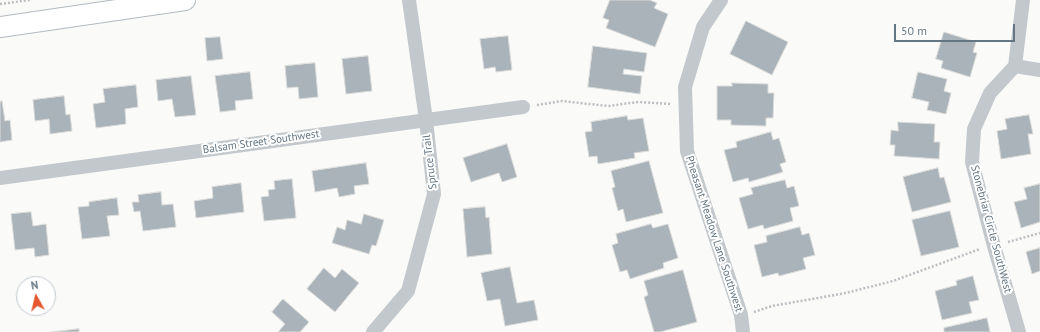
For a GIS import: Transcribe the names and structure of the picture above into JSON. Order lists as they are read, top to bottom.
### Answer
{
  "streets": {
    "street": [
      "Balsam Street Southwest",
      "Spruce Trail",
      "Stonebriar Circle SouthWest",
      "Pheasant Meadow Lane Southwest"
    ]
  },
  "crossings": [
    ["Balsam Street Southwest", "Spruce Trail"]
  ],
  "scale_bar": "50 m",
  "north": "top"
}
